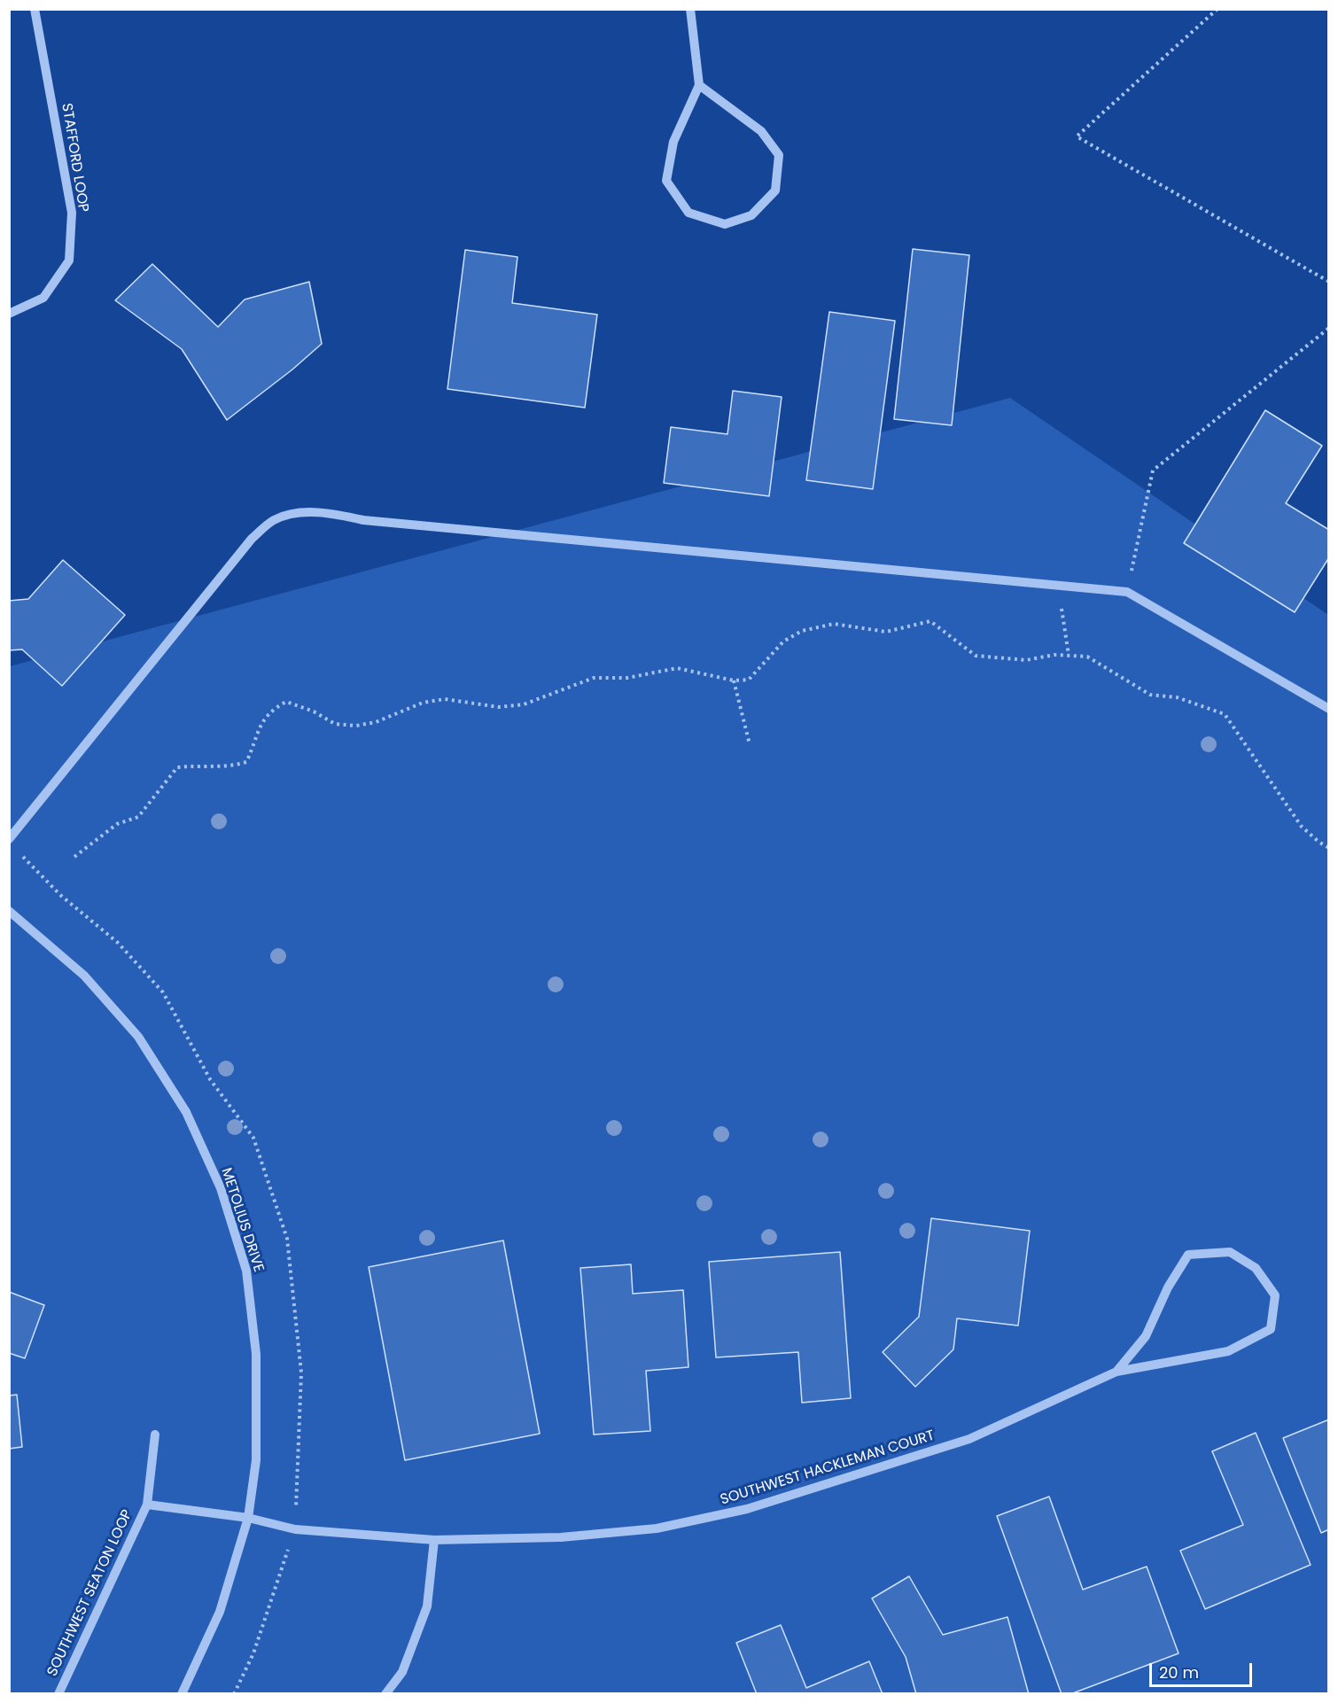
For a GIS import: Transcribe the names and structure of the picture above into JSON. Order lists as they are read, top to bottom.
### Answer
{
  "streets": {
    "street": [
      "STAFFORD LOOP",
      "METOLIUS DRIVE",
      "SOUTHWEST HACKLEMAN COURT",
      "SOUTHWEST SEATON LOOP"
    ]
  },
  "crossings": [
    ["METOLIUS DRIVE", "SOUTHWEST HACKLEMAN COURT"],
    ["METOLIUS DRIVE", "SOUTHWEST SEATON LOOP"],
    ["SOUTHWEST HACKLEMAN COURT", "SOUTHWEST SEATON LOOP"]
  ],
  "scale_bar": "20 m"
}
